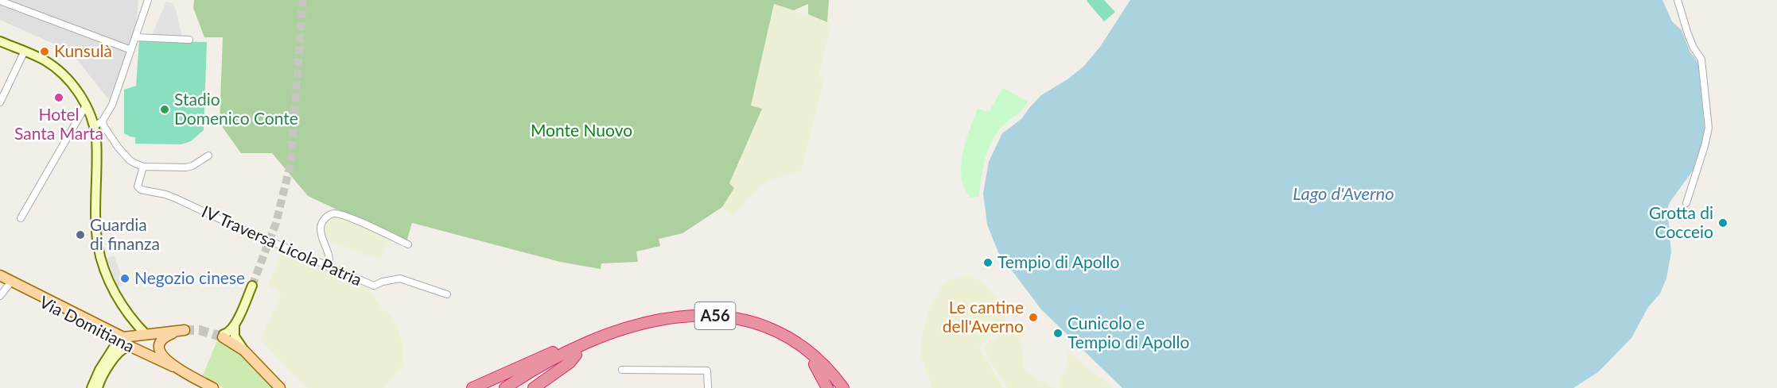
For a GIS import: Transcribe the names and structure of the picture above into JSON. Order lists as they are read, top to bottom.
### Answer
{
  "streets": {
    "highway": ["A56"],
    "main road": ["Via Domitiana"],
    "street": ["IV Traversa Licola Patria"]
  },
  "water": ["Lago d'Averno"],
  "parks": ["Monte Nuovo"],
  "places": [
    "Kunsulà",
    "Hotel Santa Marta",
    "Stadio Domenico Conte",
    "Grotta di Cocceio",
    "Guardia di finanza",
    "Tempio di Apollo",
    "Negozio cinese",
    "Le cantine dell'Averno",
    "Cunicolo e Tempio di Apollo"
  ]
}
